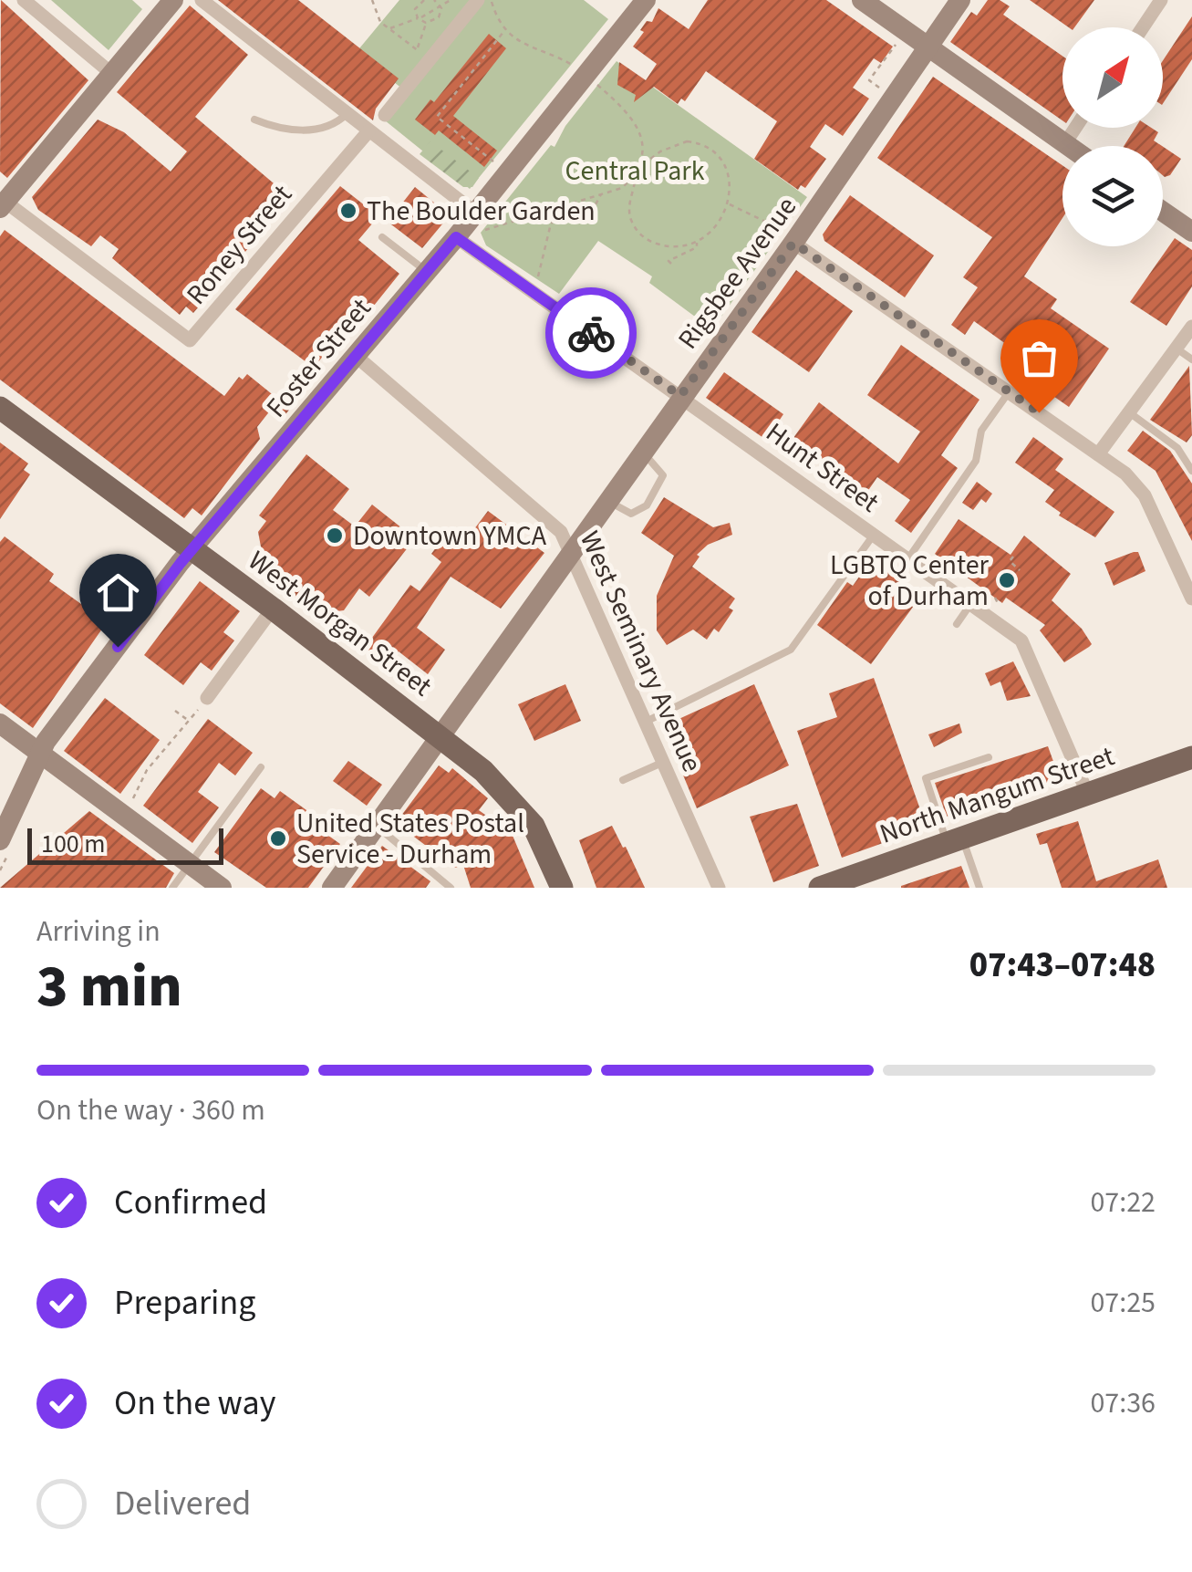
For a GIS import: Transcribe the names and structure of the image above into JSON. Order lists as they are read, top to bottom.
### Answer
{
  "streets": {
    "main road": ["West Morgan Street", "North Mangum Street"],
    "street": [
      "Roney Street",
      "Rigsbee Avenue",
      "Foster Street",
      "Hunt Street",
      "West Seminary Avenue"
    ]
  },
  "crossings": [
    ["Rigsbee Avenue", "Hunt Street"],
    ["Rigsbee Avenue", "West Morgan Street"],
    ["Rigsbee Avenue", "West Seminary Avenue"],
    ["Foster Street", "Hunt Street"],
    ["Foster Street", "West Morgan Street"],
    ["Foster Street", "West Seminary Avenue"],
    ["Hunt Street", "North Mangum Street"]
  ],
  "parks": ["Central Park"],
  "places": [
    "The Boulder Garden",
    "Downtown YMCA",
    "LGBTQ Center of Durham",
    "United States Postal Service - Durham"
  ],
  "scale_bar": "100 m",
  "north": "top right",
  "page": {
    "scale": "100 m",
    "heading": ["3 min", "Arriving in", "07:43–07:48"],
    "bar": "On the way · 360 m",
    "list": [
      ["Confirmed", "07:22"],
      ["Preparing", "07:25"],
      ["On the way", "07:36"],
      "Delivered"
    ]
  }
}
